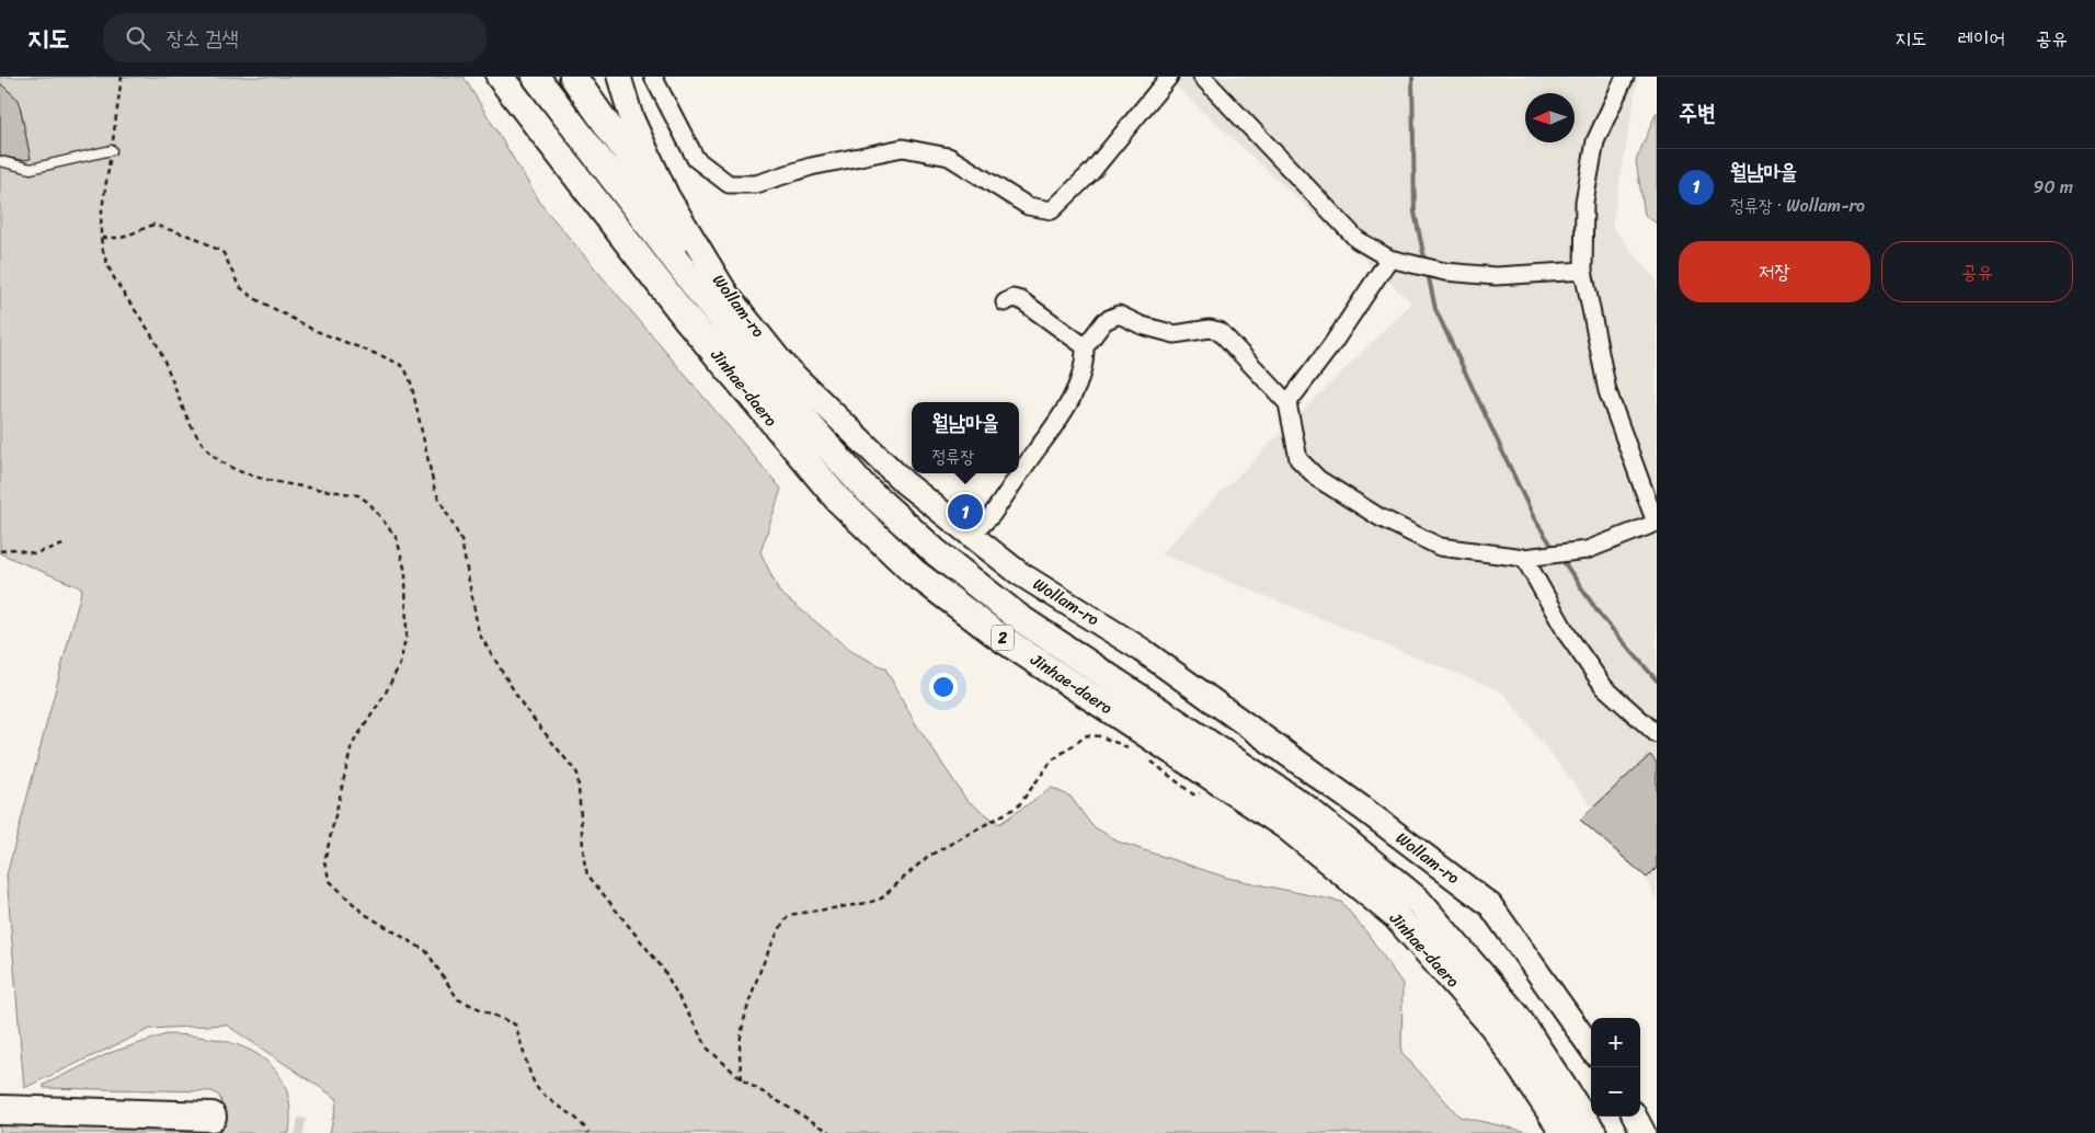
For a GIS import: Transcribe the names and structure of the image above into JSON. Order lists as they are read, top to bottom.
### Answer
{
  "streets": {
    "highway": ["Jinhae-daero", "2"],
    "main road": ["Wollam-ro"]
  },
  "north": "left",
  "page": {
    "header": "지도",
    "search": "장소 검색",
    "nav": ["지도", "레이어", "공유"],
    "heading": "주변",
    "list": [
      {
        "mark": "1",
        "name": "월남마을",
        "note": "정류장 · Wollam-ro",
        "value": "90 m"
      }
    ],
    "buttons": ["저장", "공유"],
    "popup": ["월남마을", "정류장"],
    "pins": "1",
    "map_buttons": ["+", "−"]
  }
}
